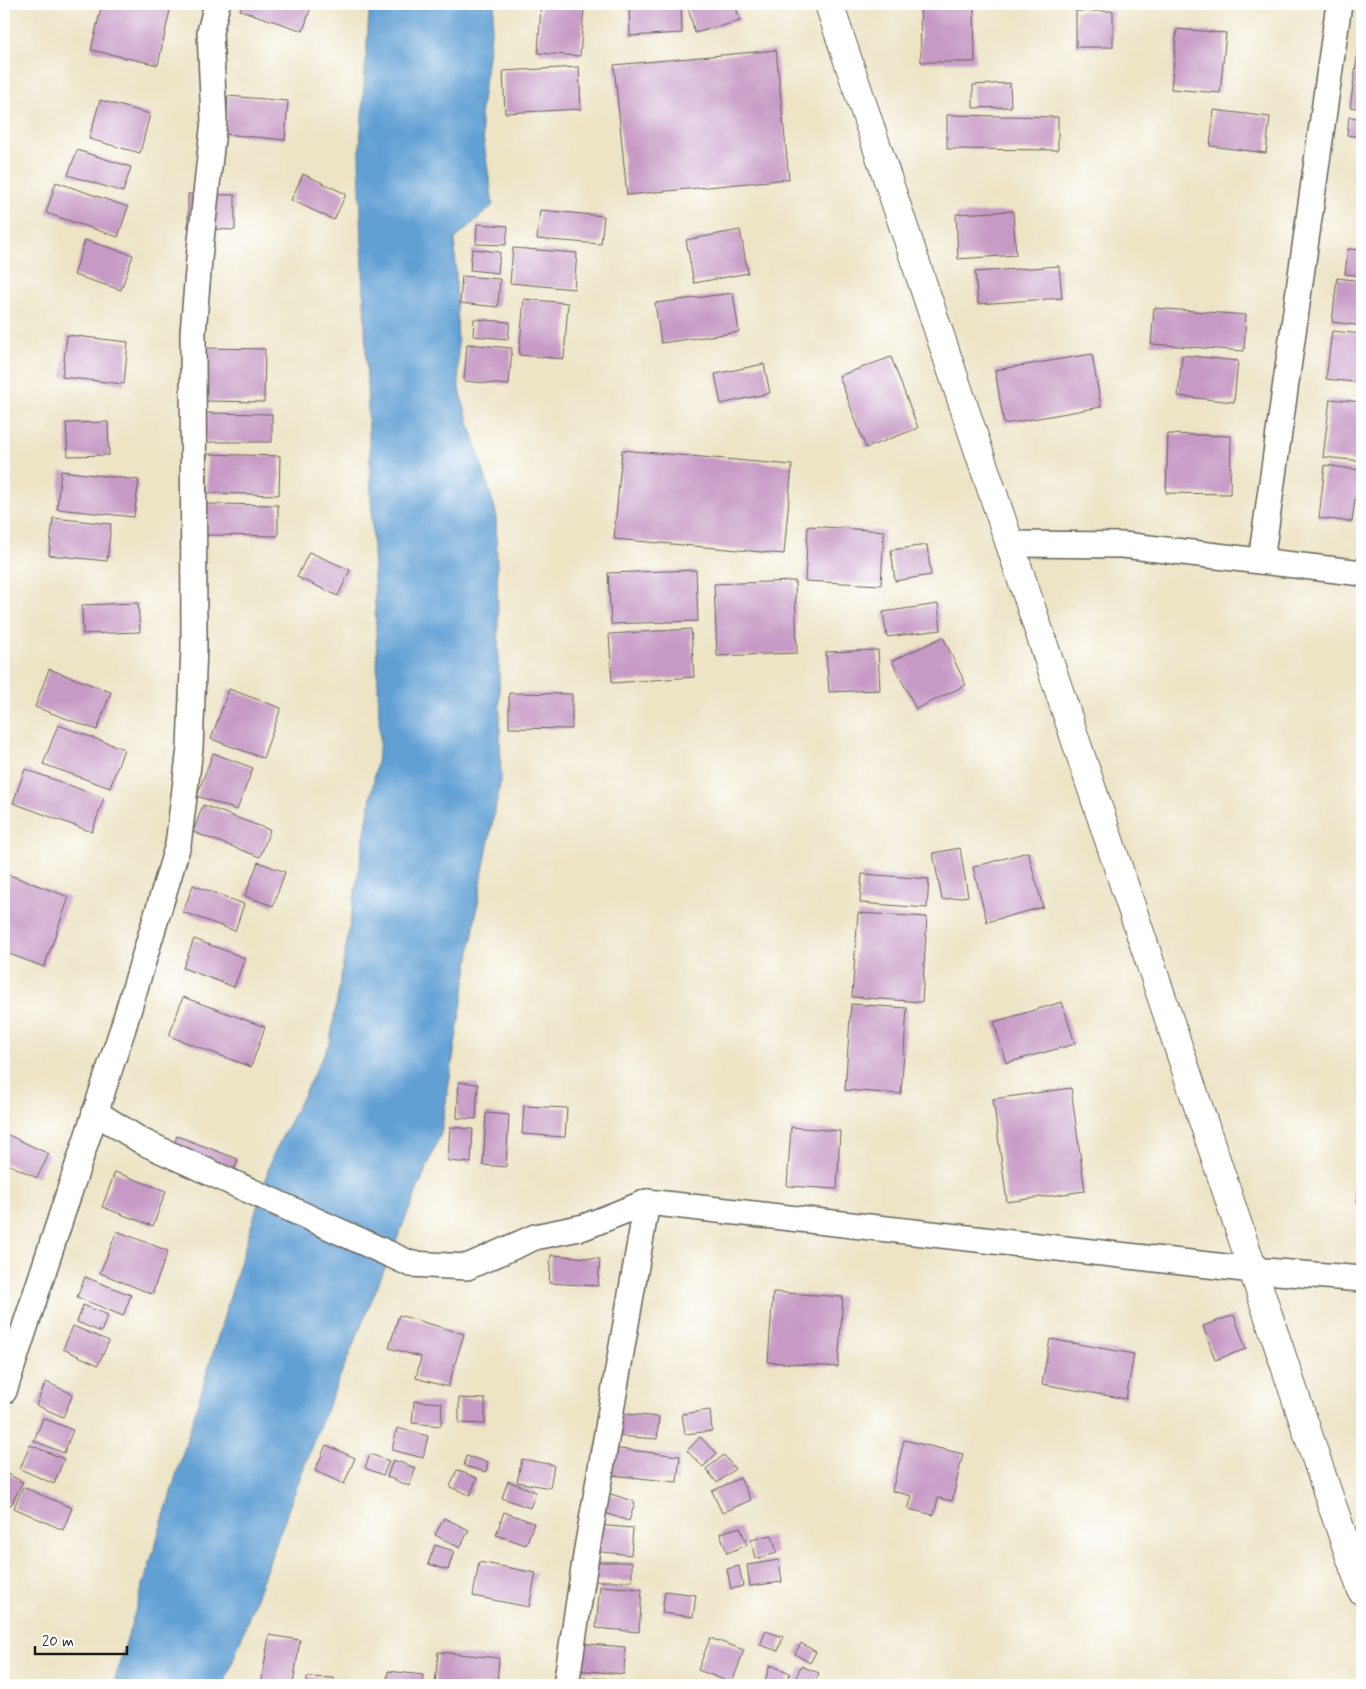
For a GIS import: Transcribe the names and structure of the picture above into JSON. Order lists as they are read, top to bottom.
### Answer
{
  "scale_bar": "20 m"
}
